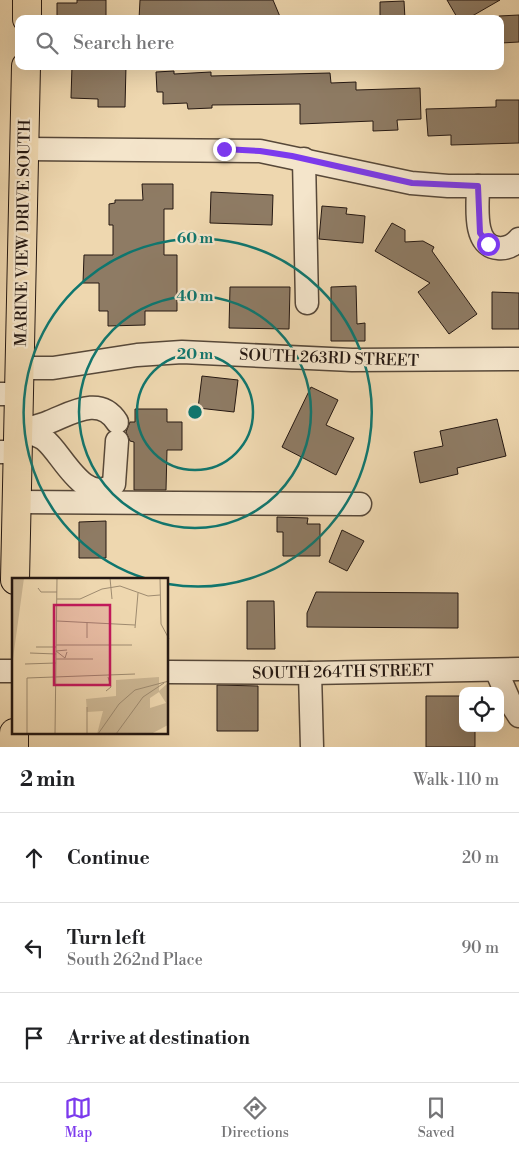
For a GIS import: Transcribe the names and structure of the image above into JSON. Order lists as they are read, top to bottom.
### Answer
{
  "streets": {
    "main road": ["MARINE VIEW DRIVE SOUTH"],
    "street": ["SOUTH 263RD STREET", "SOUTH 264TH STREET"]
  },
  "crossings": [
    ["MARINE VIEW DRIVE SOUTH", "SOUTH 263RD STREET"]
  ],
  "page": {
    "search": "Search here",
    "heading": ["2 min", "Walk · 110 m"],
    "list": [
      ["Continue", "20 m"],
      ["Turn left", "South 262nd Place", "90 m"],
      "Arrive at destination"
    ],
    "nav": ["Map", "Directions", "Saved"]
  },
  "rings": ["60 m", "40 m", "20 m"]
}
